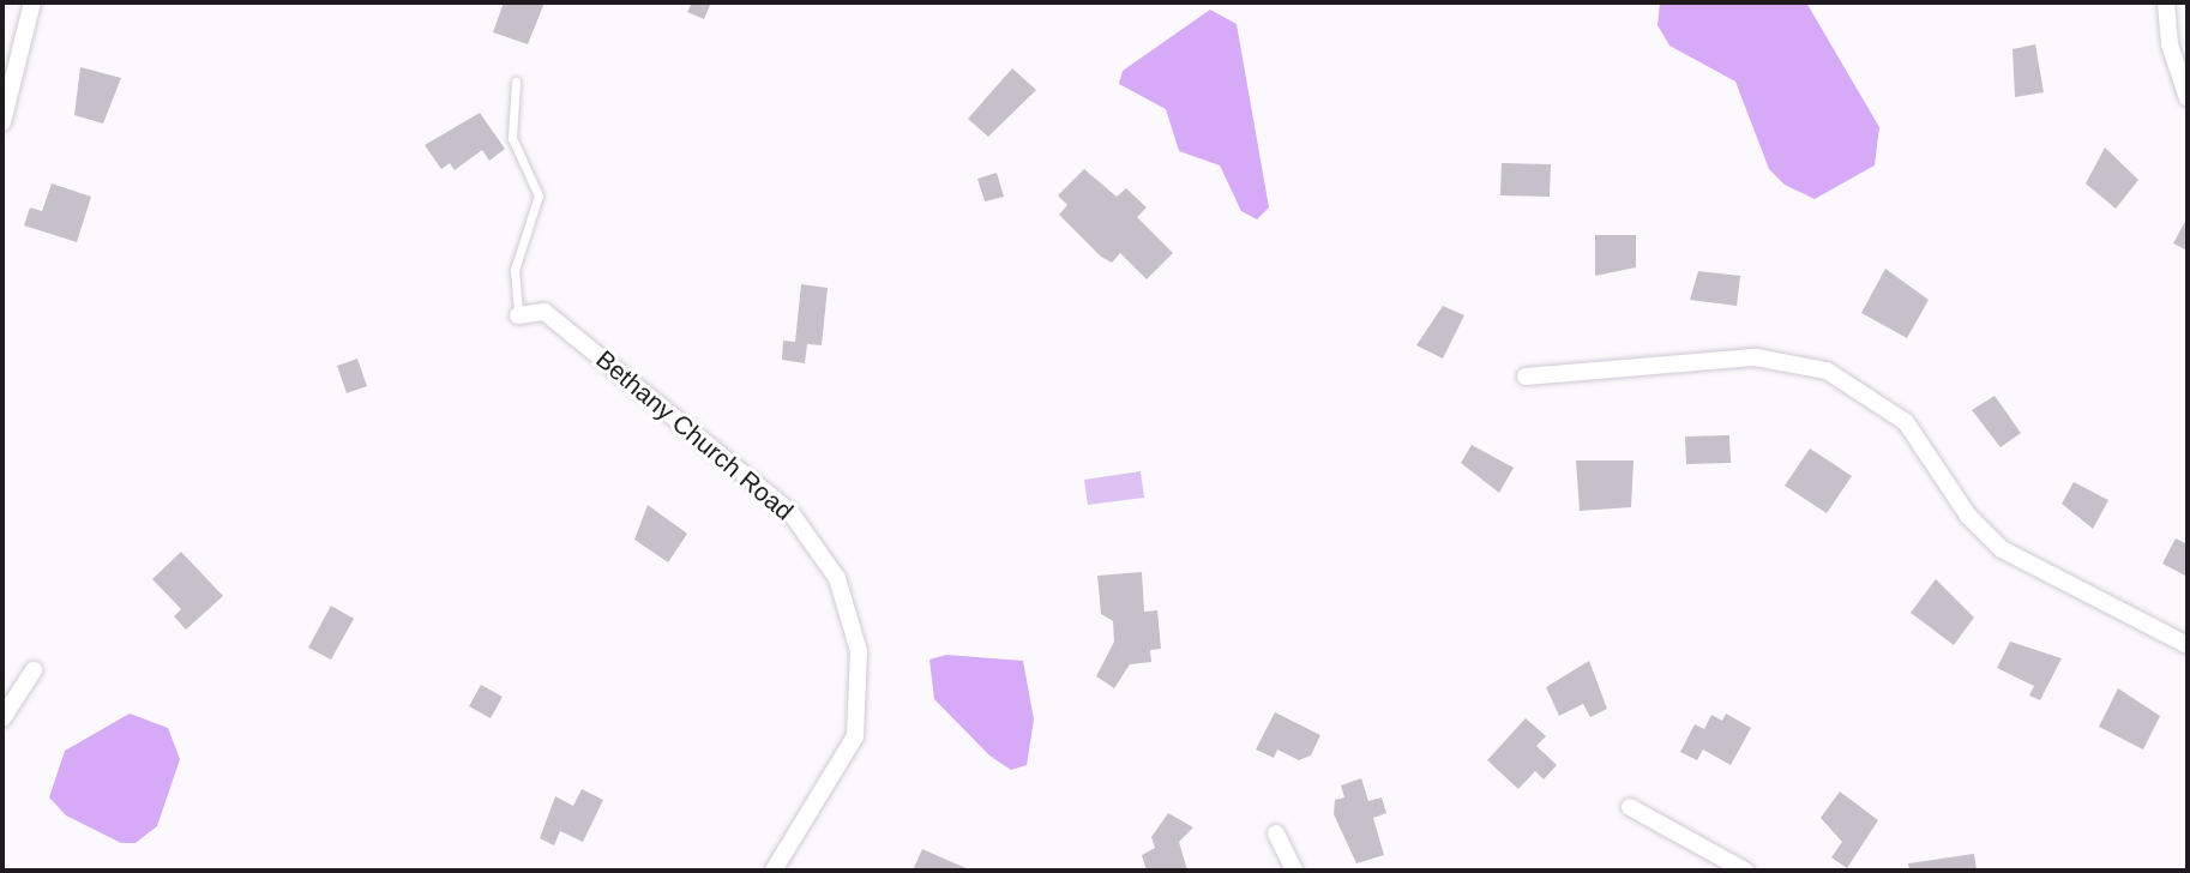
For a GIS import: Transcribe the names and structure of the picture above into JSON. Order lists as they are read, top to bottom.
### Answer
{
  "streets": {
    "street": ["Bethany Church Road"]
  }
}
